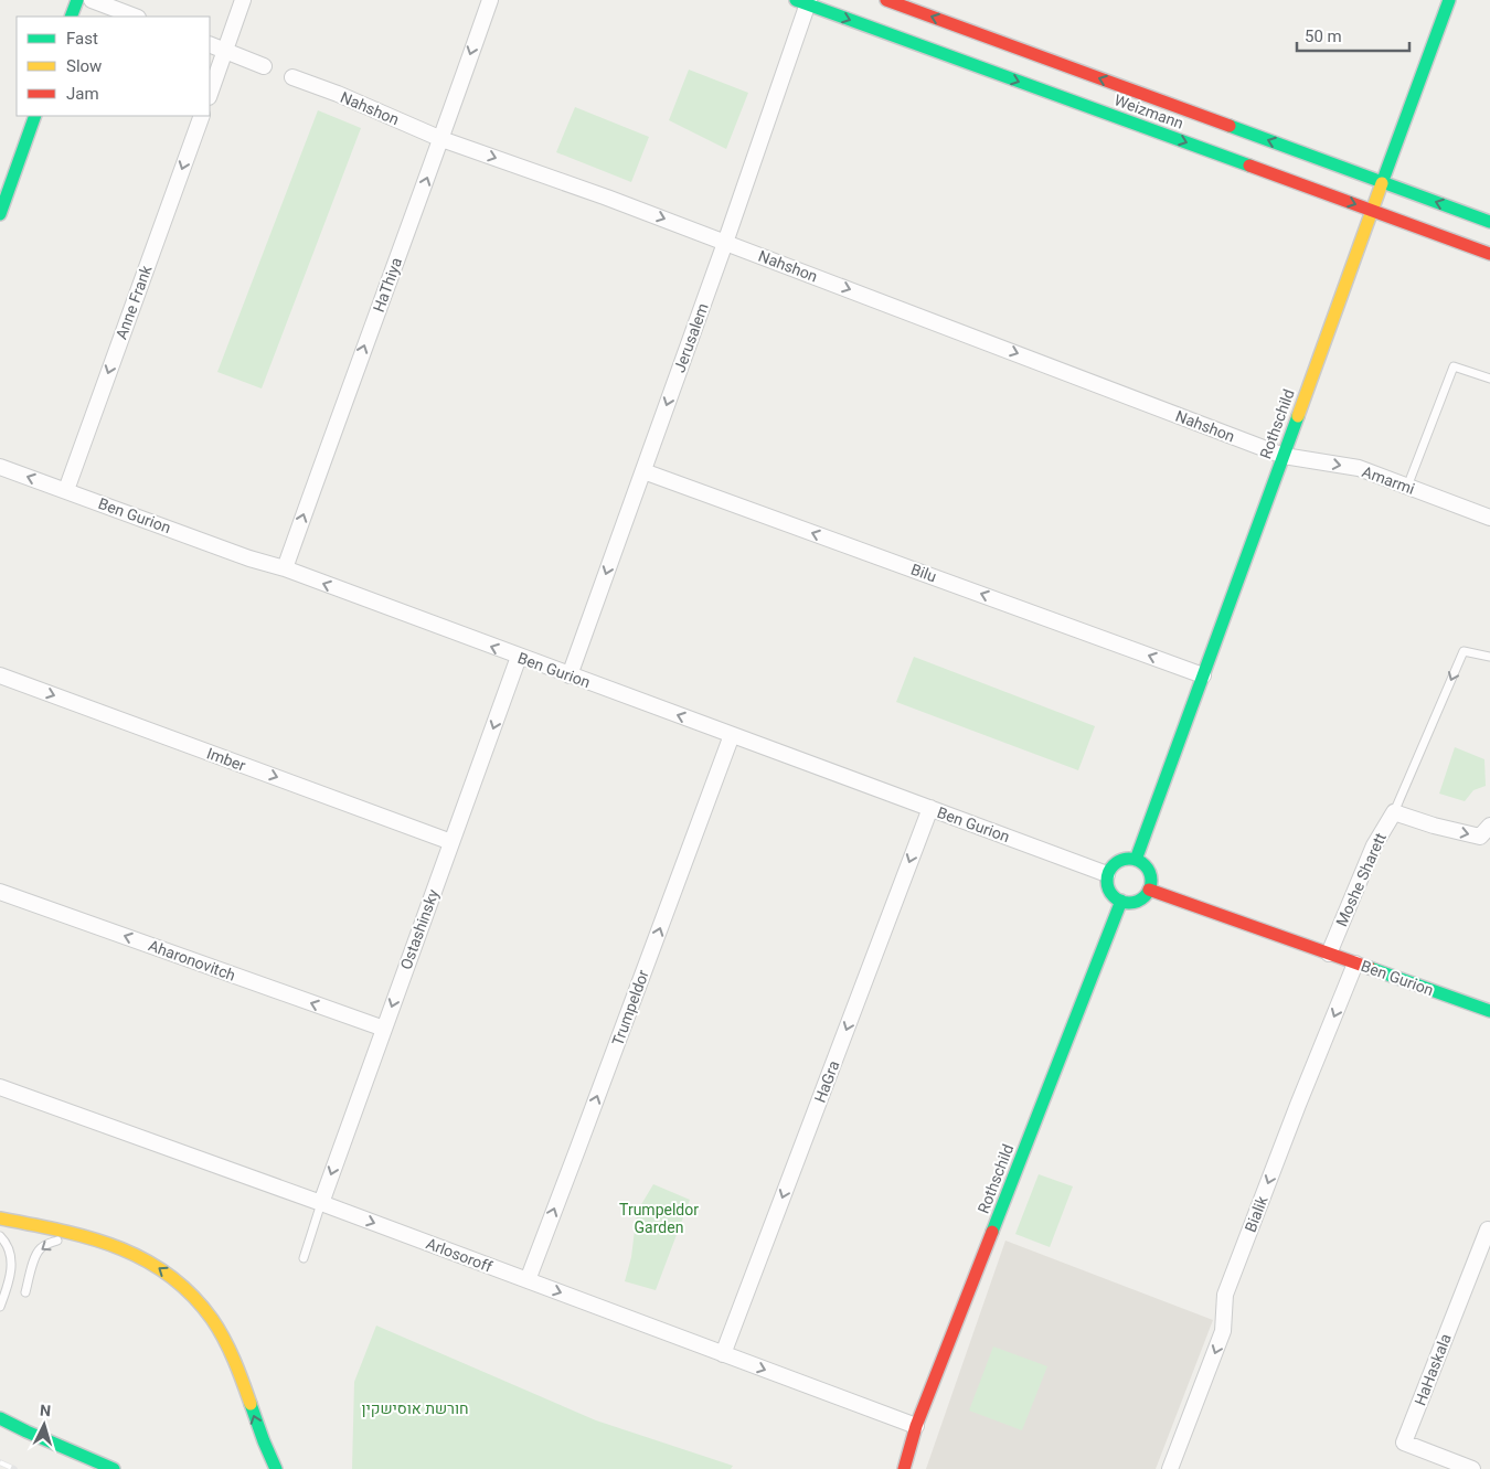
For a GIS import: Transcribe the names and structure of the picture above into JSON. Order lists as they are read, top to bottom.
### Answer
{
  "streets": {
    "main road": ["Weizmann", "Rothschild", "Ben Gurion"],
    "street": [
      "Nahshon",
      "HaThiya",
      "Anne Frank",
      "Jerusalem",
      "Amarmi",
      "Bilu",
      "Imber",
      "Moshe Sharett",
      "Ostashinsky",
      "Aharonovitch",
      "Trumpeldor",
      "HaGra",
      "Bialik",
      "Arlosoroff",
      "HaHaskala"
    ]
  },
  "crossings": [
    ["Nahshon", "HaThiya"],
    ["Nahshon", "Jerusalem"],
    ["Nahshon", "Rothschild"],
    ["Nahshon", "Amarmi"],
    ["Weizmann", "Jerusalem"],
    ["Weizmann", "Rothschild"],
    ["HaThiya", "Ben Gurion"],
    ["Anne Frank", "Ben Gurion"],
    ["Jerusalem", "Ben Gurion"],
    ["Jerusalem", "Bilu"],
    ["Rothschild", "Amarmi"],
    ["Rothschild", "Ben Gurion"],
    ["Rothschild", "Bilu"],
    ["Rothschild", "Arlosoroff"],
    ["Ben Gurion", "Moshe Sharett"],
    ["Ben Gurion", "Ostashinsky"],
    ["Ben Gurion", "Trumpeldor"],
    ["Ben Gurion", "HaGra"],
    ["Ben Gurion", "Bialik"],
    ["Imber", "Ostashinsky"],
    ["Ostashinsky", "Aharonovitch"],
    ["Ostashinsky", "Arlosoroff"],
    ["Trumpeldor", "Arlosoroff"],
    ["HaGra", "Arlosoroff"]
  ],
  "one_way": [
    "Nahshon",
    "Anne Frank",
    "Jerusalem",
    "Amarmi",
    "Bilu",
    "Imber",
    "Ostashinsky",
    "Aharonovitch",
    "Trumpeldor",
    "HaGra",
    "Bialik",
    "Arlosoroff"
  ],
  "parks": ["Trumpeldor Garden", "חורשת אוסישקין"],
  "legend": ["Fast", "Slow", "Jam"],
  "scale_bar": "50 m",
  "north": "top"
}
